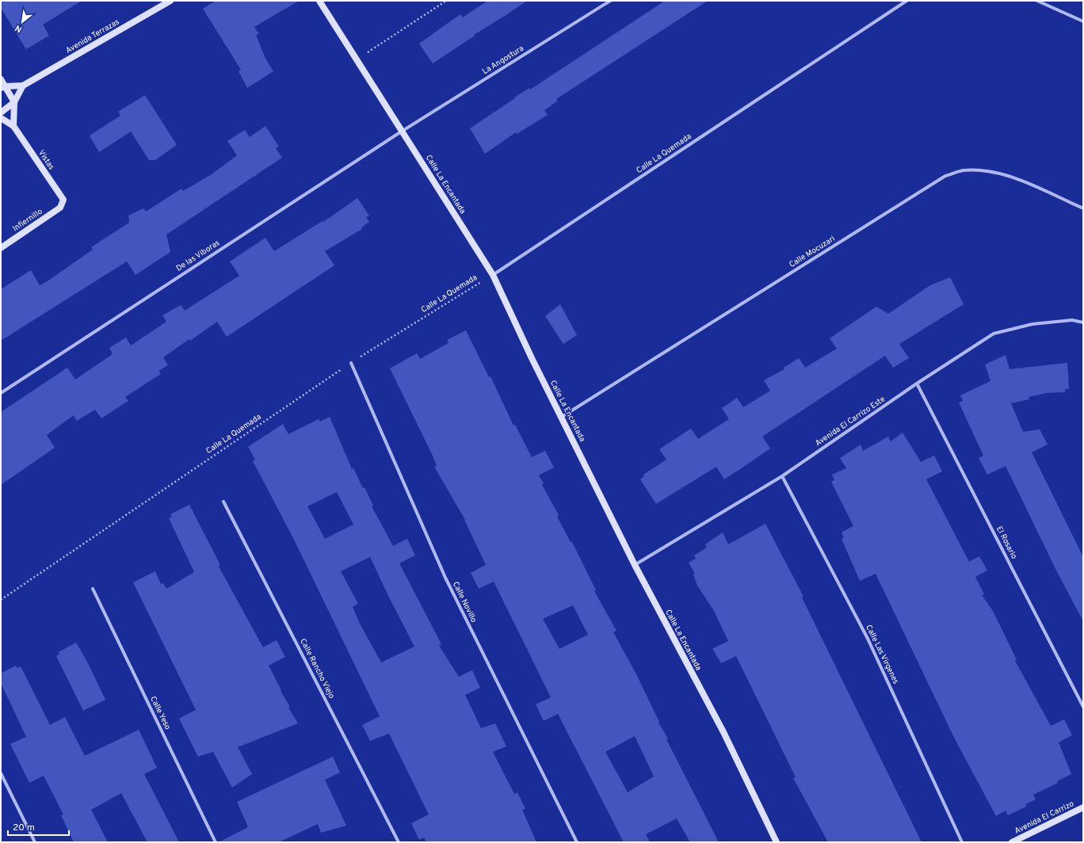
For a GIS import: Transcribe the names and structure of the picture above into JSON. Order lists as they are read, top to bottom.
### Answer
{
  "streets": {
    "street": [
      "Avenida Terrazas",
      "La Angostura",
      "Calle La Quemada",
      "Vistas",
      "Calle La Encantada",
      "Infiernillo",
      "Calle Mocuzari",
      "De las Viboras",
      "Avenida El Carrizo Este",
      "El Rosario",
      "Calle Novillo",
      "Calle Las Virgenes",
      "Calle Rancho Viejo",
      "Calle Yeso",
      "Avenida El Carrizo"
    ]
  },
  "crossings": [
    ["La Angostura", "Calle La Encantada"],
    ["La Angostura", "De las Viboras"],
    ["Calle La Quemada", "Calle La Encantada"],
    ["Calle La Quemada", "Calle Novillo"],
    ["Vistas", "Infiernillo"],
    ["Calle La Encantada", "Calle Mocuzari"],
    ["Calle La Encantada", "De las Viboras"],
    ["Calle La Encantada", "Avenida El Carrizo Este"],
    ["Avenida El Carrizo Este", "El Rosario"],
    ["Avenida El Carrizo Este", "Calle Las Virgenes"]
  ],
  "scale_bar": "20 m",
  "north": "bottom left"
}
